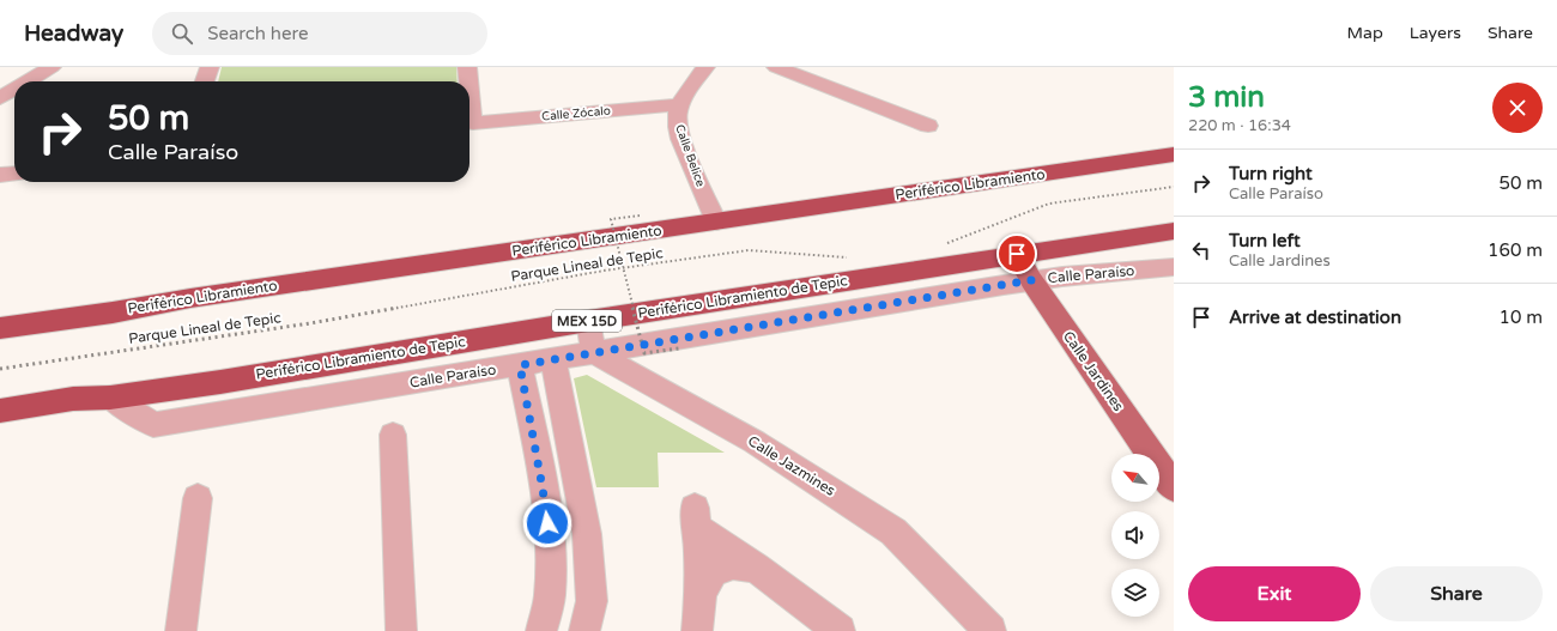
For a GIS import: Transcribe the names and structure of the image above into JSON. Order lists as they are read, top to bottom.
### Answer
{
  "streets": {
    "highway": ["Periférico Libramiento", "Periférico Libramiento de Tepic", "MEX 15D"],
    "main road": ["Calle Jardines"],
    "street": [
      "Calle Zócalo",
      "Calle Belice",
      "Calle Paraíso",
      "Calle Jazmines"
    ],
    "path": ["Parque Lineal de Tepic"]
  },
  "crossings": [
    ["Calle Zócalo", "Calle Belice"],
    ["Calle Belice", "Periférico Libramiento"],
    ["Calle Paraíso", "Periférico Libramiento de Tepic"],
    ["Calle Paraíso", "Calle Jardines"],
    ["Calle Paraíso", "Calle Jazmines"],
    ["Periférico Libramiento de Tepic", "Calle Jardines"]
  ],
  "north": "top left",
  "page": {
    "header": "Headway",
    "search": "Search here",
    "nav": ["Map", "Layers", "Share"],
    "heading": ["3 min", "220 m · 16:34"],
    "turn": ["50 m", "Calle Paraíso"],
    "list": [
      {
        "name": "Turn right",
        "note": "Calle Paraíso",
        "value": "50 m"
      },
      {
        "name": "Turn left",
        "note": "Calle Jardines",
        "value": "160 m"
      },
      {
        "name": "Arrive at destination",
        "value": "10 m"
      }
    ],
    "buttons": ["Exit", "Share"]
  }
}
